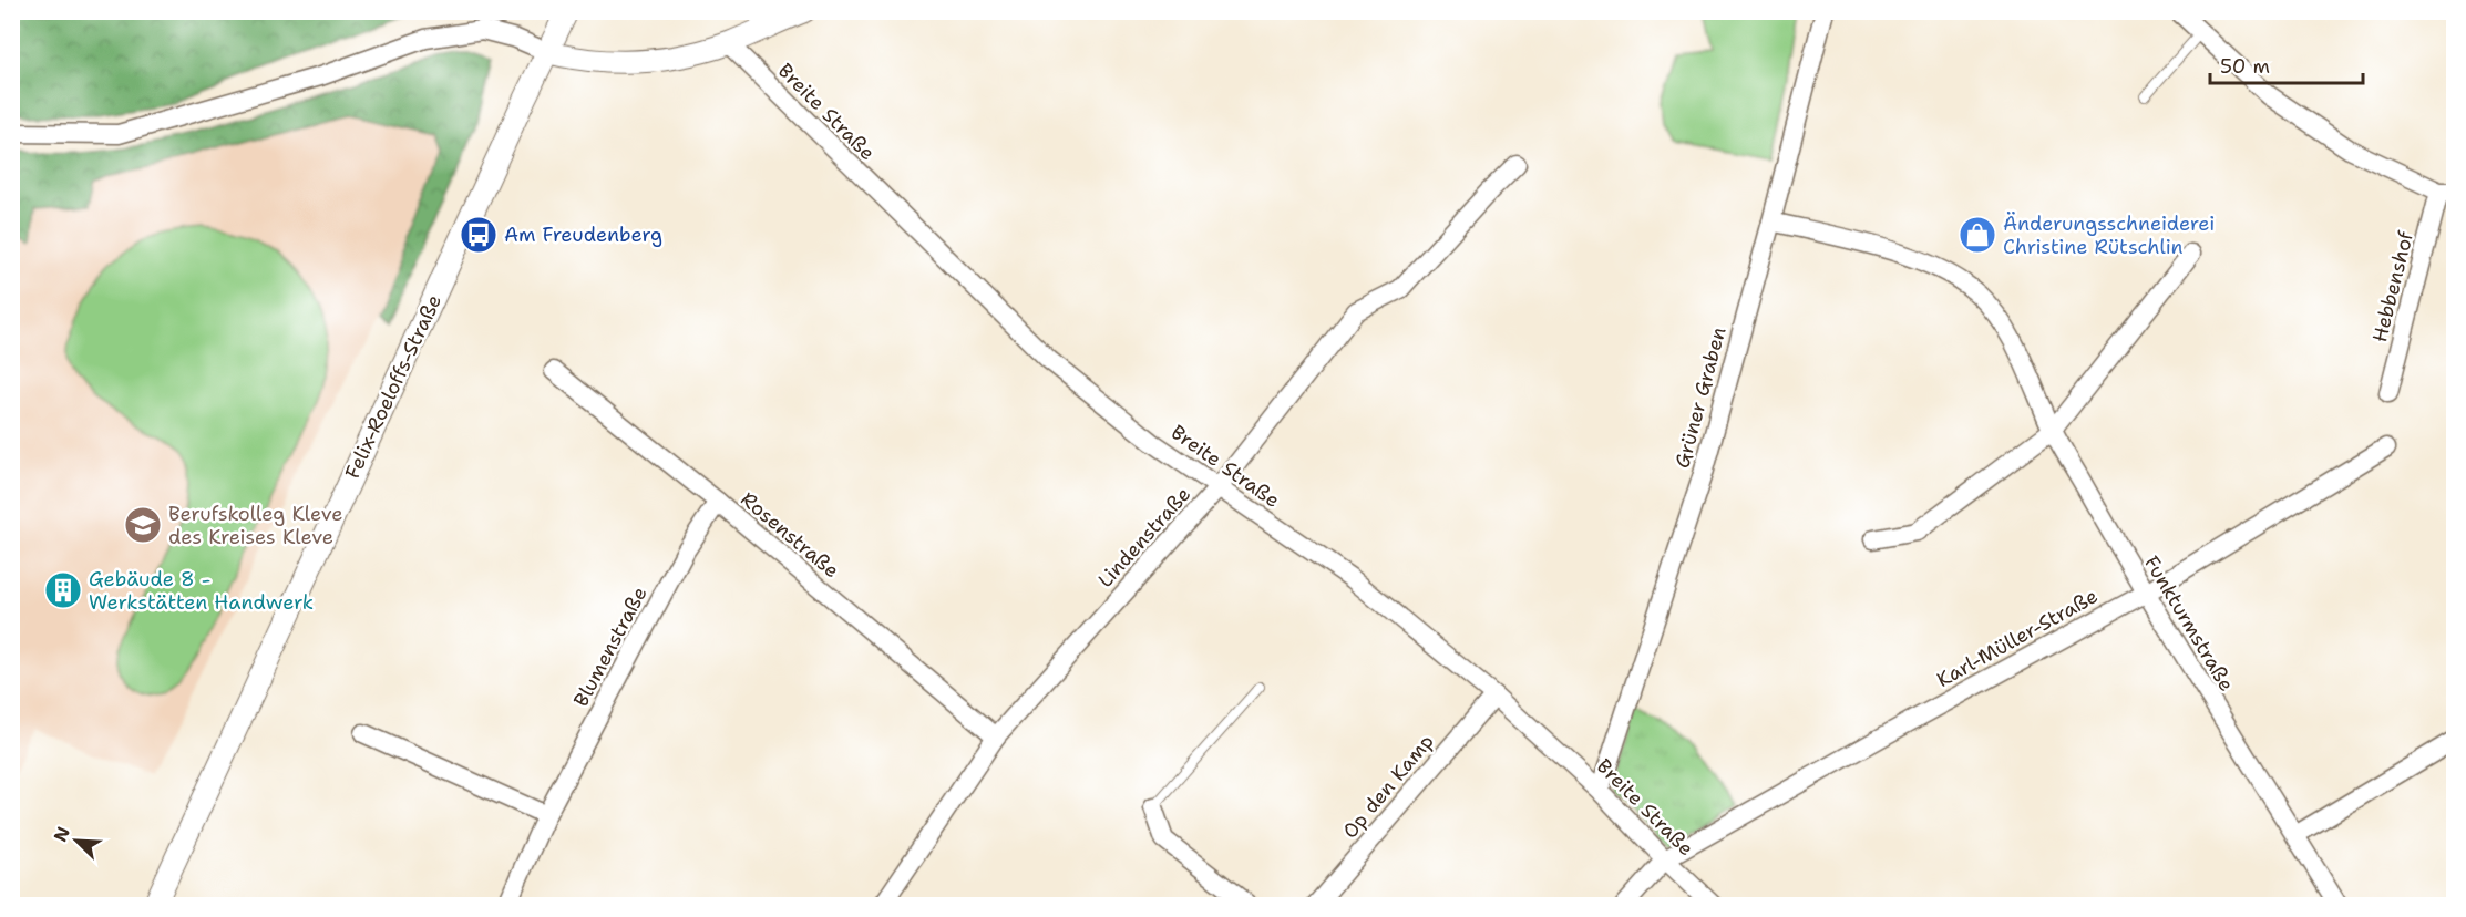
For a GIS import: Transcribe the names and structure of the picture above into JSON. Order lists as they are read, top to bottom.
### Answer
{
  "streets": {
    "street": [
      "Breite Straße",
      "Hebbenshof",
      "Felix-Roeloffs-Straße",
      "Grüner Graben",
      "Rosenstraße",
      "Lindenstraße",
      "Funkturmstraße",
      "Karl-Müller-Straße",
      "Blumenstraße",
      "Op den Kamp"
    ]
  },
  "crossings": [
    ["Breite Straße", "Grüner Graben"],
    ["Breite Straße", "Lindenstraße"],
    ["Breite Straße", "Karl-Müller-Straße"],
    ["Breite Straße", "Op den Kamp"],
    ["Grüner Graben", "Funkturmstraße"],
    ["Rosenstraße", "Lindenstraße"],
    ["Rosenstraße", "Blumenstraße"],
    ["Funkturmstraße", "Karl-Müller-Straße"]
  ],
  "places": {
    "bus stop": ["Am Freudenberg"],
    "shop": ["Änderungsschneiderei Christine Rütschlin"],
    "school or university": ["Berufskolleg Kleve des Kreises Kleve"],
    "building": ["Gebäude 8 - Werkstätten Handwerk"]
  },
  "scale_bar": "50 m",
  "north": "top left"
}
